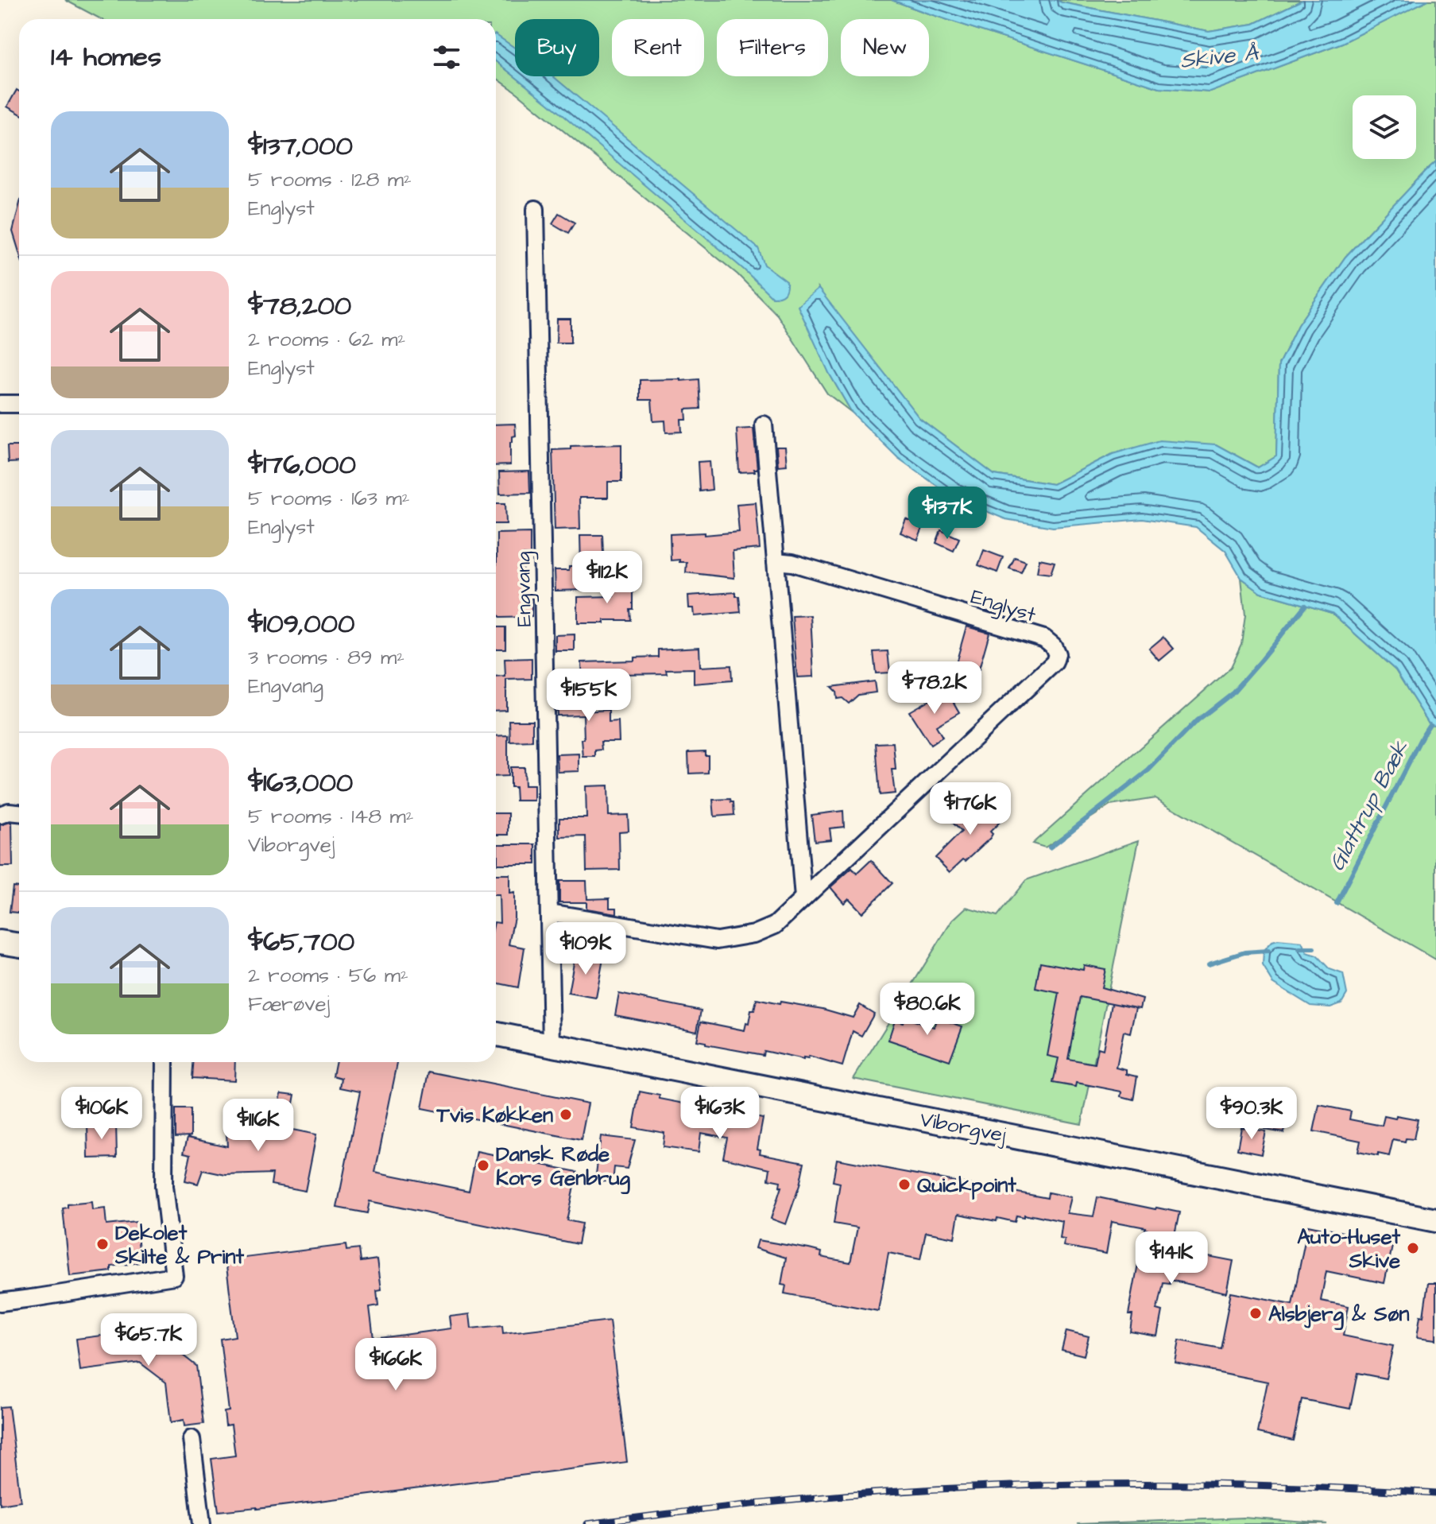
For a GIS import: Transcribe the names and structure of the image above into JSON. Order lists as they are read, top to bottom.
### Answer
{
  "streets": {
    "street": ["Engvang", "Englyst", "Viborgvej"]
  },
  "crossings": [
    ["Engvang", "Englyst"],
    ["Engvang", "Viborgvej"]
  ],
  "water": ["Skive Å", "Glattrup Bæk"],
  "places": [
    "Tvis Køkken",
    "Dansk Røde Kors Genbrug",
    "Quickpoint",
    "Dekolet Skilte & Print",
    "Auto-Huset Skive",
    "Alsbjerg & Søn"
  ],
  "page": {
    "chip": [
      "Buy",
      "Rent",
      "Filters",
      "New"
    ],
    "heading": "14 homes",
    "list": [
      {
        "name": "$137,000",
        "note": "5 rooms · 128 m² · Englyst"
      },
      {
        "name": "$78,200",
        "note": "2 rooms · 62 m² · Englyst"
      },
      {
        "name": "$176,000",
        "note": "5 rooms · 163 m² · Englyst"
      },
      {
        "name": "$109,000",
        "note": "3 rooms · 89 m² · Engvang"
      },
      {
        "name": "$163,000",
        "note": "5 rooms · 148 m² · Viborgvej"
      },
      {
        "name": "$65,700",
        "note": "2 rooms · 56 m² · Færøvej"
      }
    ],
    "price": [
      "$137K",
      "$112K",
      "$78.2K",
      "$155K",
      "$176K",
      "$109K",
      "$80.6K",
      "$106K",
      "$163K",
      "$90.3K",
      "$116K",
      "$141K",
      "$65.7K",
      "$166K"
    ]
  }
}
